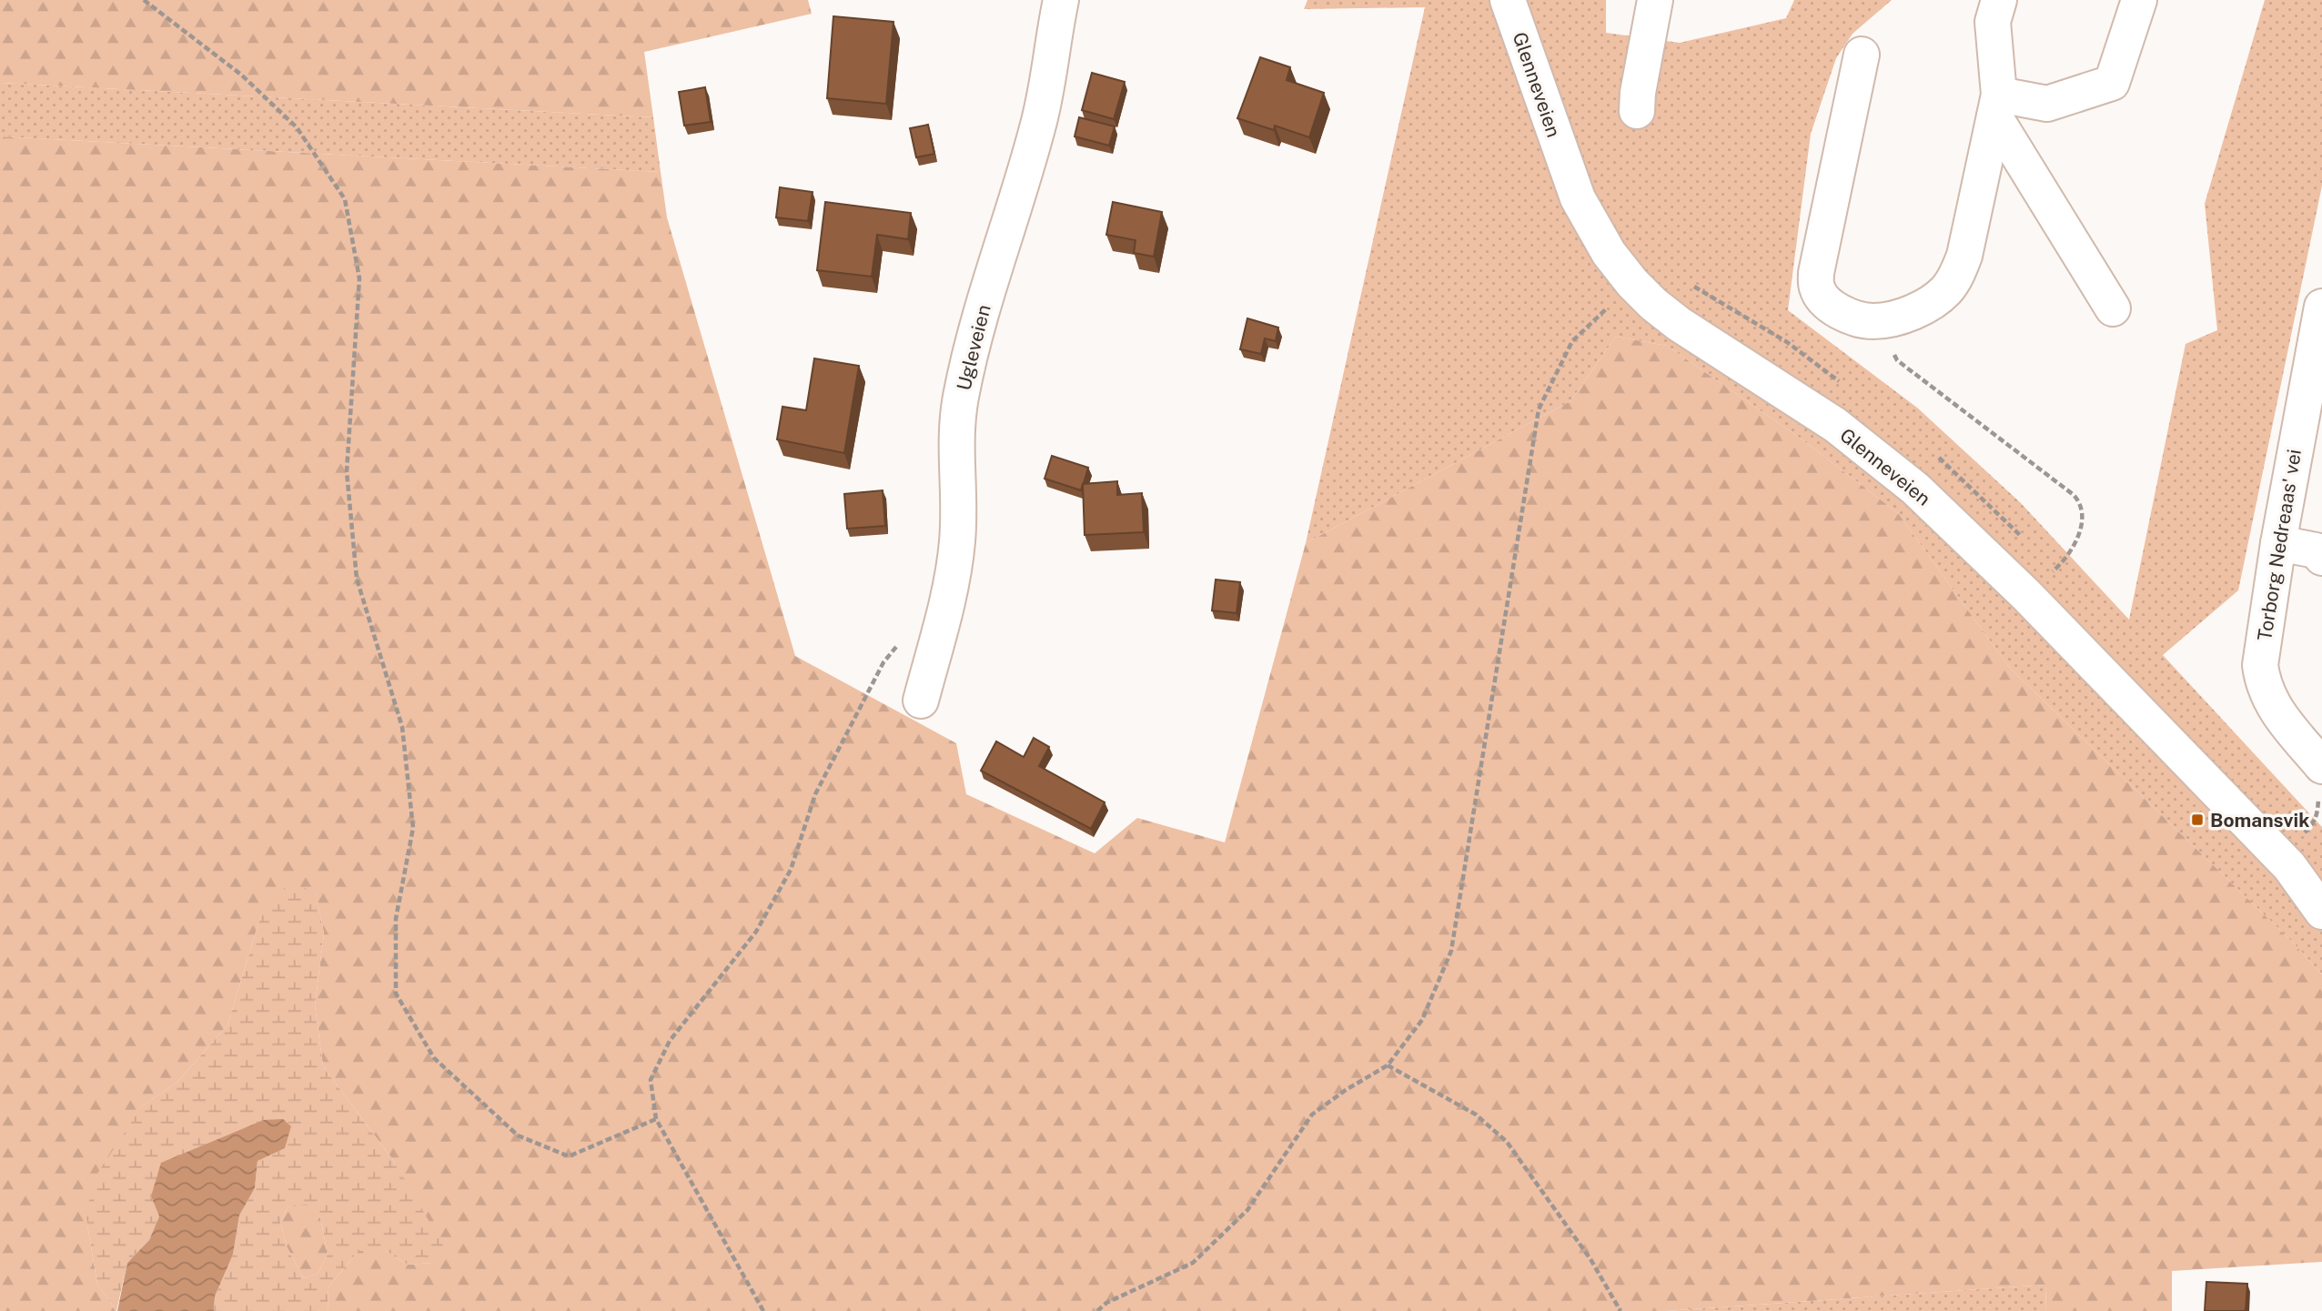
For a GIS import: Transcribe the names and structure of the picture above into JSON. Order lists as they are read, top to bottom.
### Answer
{
  "streets": {
    "main road": ["Glenneveien", "Ugleveien", "Torborg Nedreaas' vei"]
  },
  "places": {
    "transit": ["Bomansvik"]
  }
}
